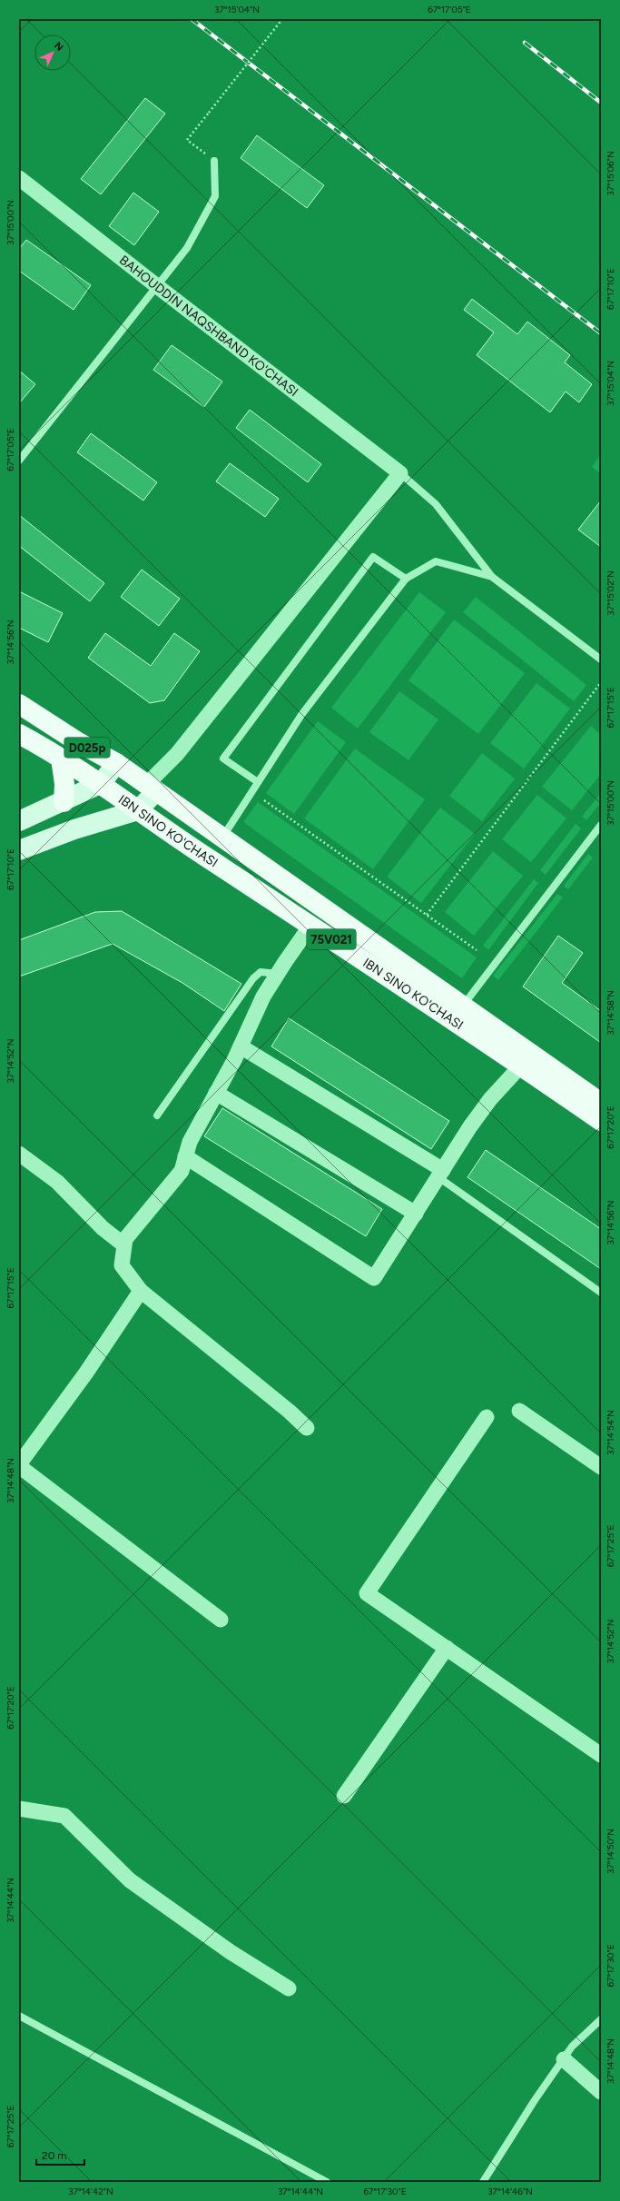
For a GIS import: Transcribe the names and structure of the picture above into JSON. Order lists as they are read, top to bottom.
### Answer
{
  "streets": {
    "main road": ["D025p", "IBN SINO KO'CHASI", "75V021"],
    "street": ["BAHOUDDIN NAQSHBAND KO'CHASI"]
  },
  "crossings": [
    ["D025p", "IBN SINO KO'CHASI"]
  ],
  "scale_bar": "20 m",
  "north": "top right",
  "coordinates": [
    "37°15'04\"N",
    "67°17'05\"E",
    "37°15'06\"N",
    "37°15'00\"N",
    "67°17'10\"E",
    "37°15'02\"N",
    "37°14'56\"N",
    "67°17'15\"E",
    "37°14'58\"N",
    "37°14'52\"N",
    "67°17'20\"E",
    "37°14'54\"N",
    "37°14'48\"N",
    "67°17'25\"E",
    "37°14'50\"N",
    "37°14'44\"N",
    "67°17'30\"E",
    "37°14'42\"N",
    "37°14'46\"N"
  ]
}
